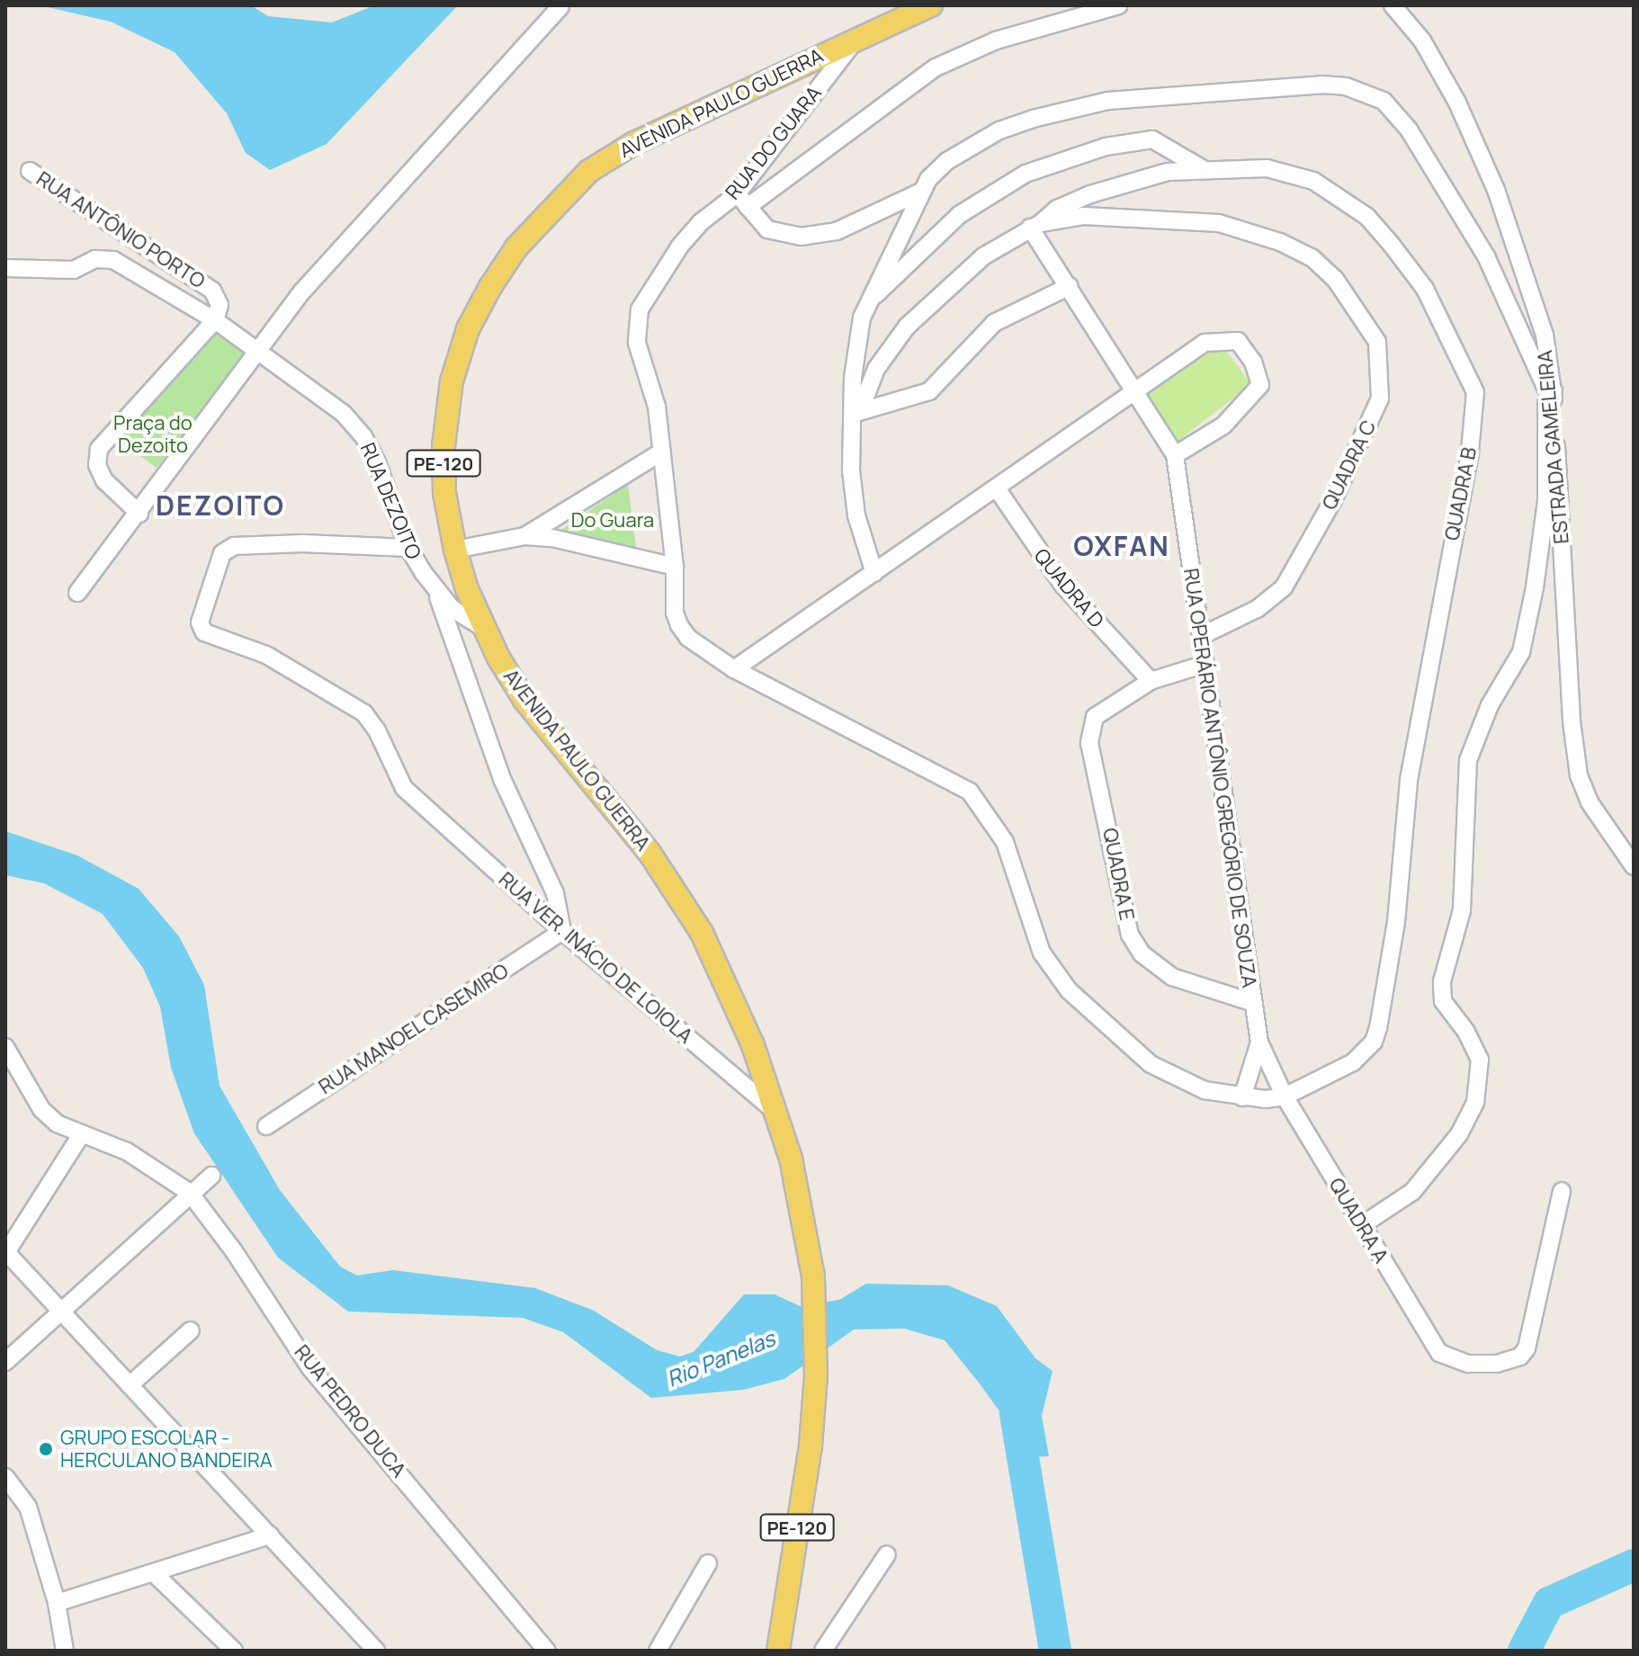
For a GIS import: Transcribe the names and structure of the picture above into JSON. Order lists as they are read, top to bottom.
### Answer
{
  "streets": {
    "main road": ["AVENIDA PAULO GUERRA", "PE-120"],
    "street": [
      "RUA DO GUARA",
      "RUA ANTÔNIO PORTO",
      "ESTRADA GAMELEIRA",
      "QUADRA C",
      "QUADRA B",
      "RUA DEZOITO",
      "QUADRA D",
      "RUA OPERÁRIO ANTÔNIO GREGÓRIO DE SOUZA",
      "QUADRA E",
      "RUA VER. INÁCIO DE LOIOLA",
      "RUA MANOEL CASEMIRO",
      "QUADRA A",
      "RUA PEDRO DUCA"
    ]
  },
  "crossings": [
    ["AVENIDA PAULO GUERRA", "RUA DO GUARA"],
    ["AVENIDA PAULO GUERRA", "RUA DEZOITO"],
    ["AVENIDA PAULO GUERRA", "RUA VER. INÁCIO DE LOIOLA"],
    ["RUA DO GUARA", "QUADRA B"],
    ["RUA DO GUARA", "RUA OPERÁRIO ANTÔNIO GREGÓRIO DE SOUZA"],
    ["RUA DO GUARA", "QUADRA A"],
    ["QUADRA C", "QUADRA B"],
    ["QUADRA C", "RUA OPERÁRIO ANTÔNIO GREGÓRIO DE SOUZA"],
    ["QUADRA B", "RUA OPERÁRIO ANTÔNIO GREGÓRIO DE SOUZA"],
    ["QUADRA B", "QUADRA A"],
    ["RUA DEZOITO", "RUA VER. INÁCIO DE LOIOLA"],
    ["QUADRA D", "QUADRA E"],
    ["RUA OPERÁRIO ANTÔNIO GREGÓRIO DE SOUZA", "QUADRA E"],
    ["RUA OPERÁRIO ANTÔNIO GREGÓRIO DE SOUZA", "QUADRA A"],
    ["RUA VER. INÁCIO DE LOIOLA", "RUA MANOEL CASEMIRO"]
  ],
  "districts": ["DEZOITO", "OXFAN"],
  "water": ["Rio Panelas"],
  "parks": ["Praça do Dezoito", "Do Guara"],
  "places": ["GRUPO ESCOLAR - HERCULANO BANDEIRA"]
}
